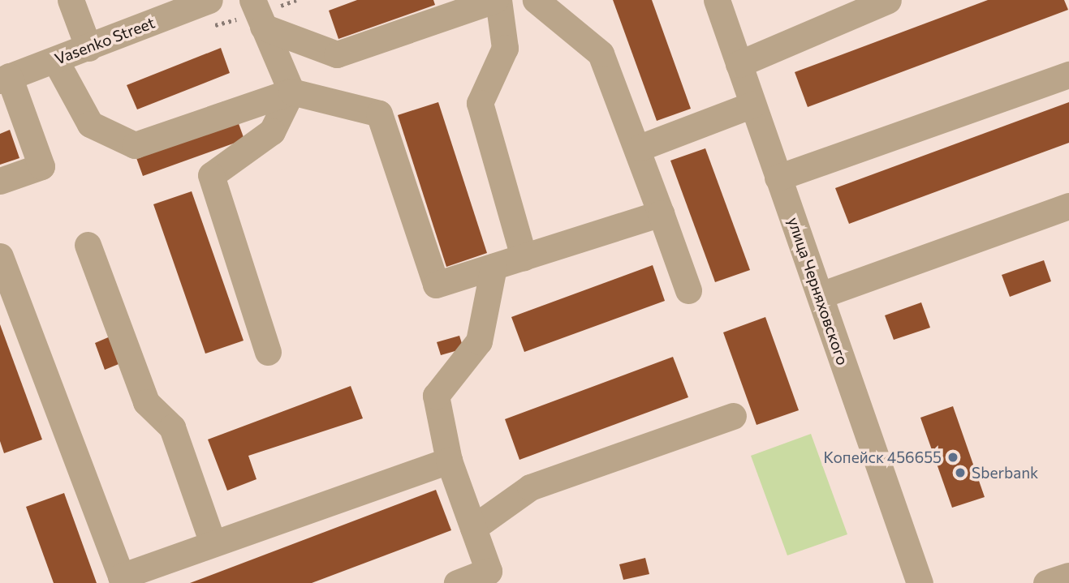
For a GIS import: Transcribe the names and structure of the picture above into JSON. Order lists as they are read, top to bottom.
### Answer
{
  "streets": {
    "street": ["Vasenko Street", "улица Черняховского"]
  },
  "places": ["Копейск 456655", "Sberbank"]
}
